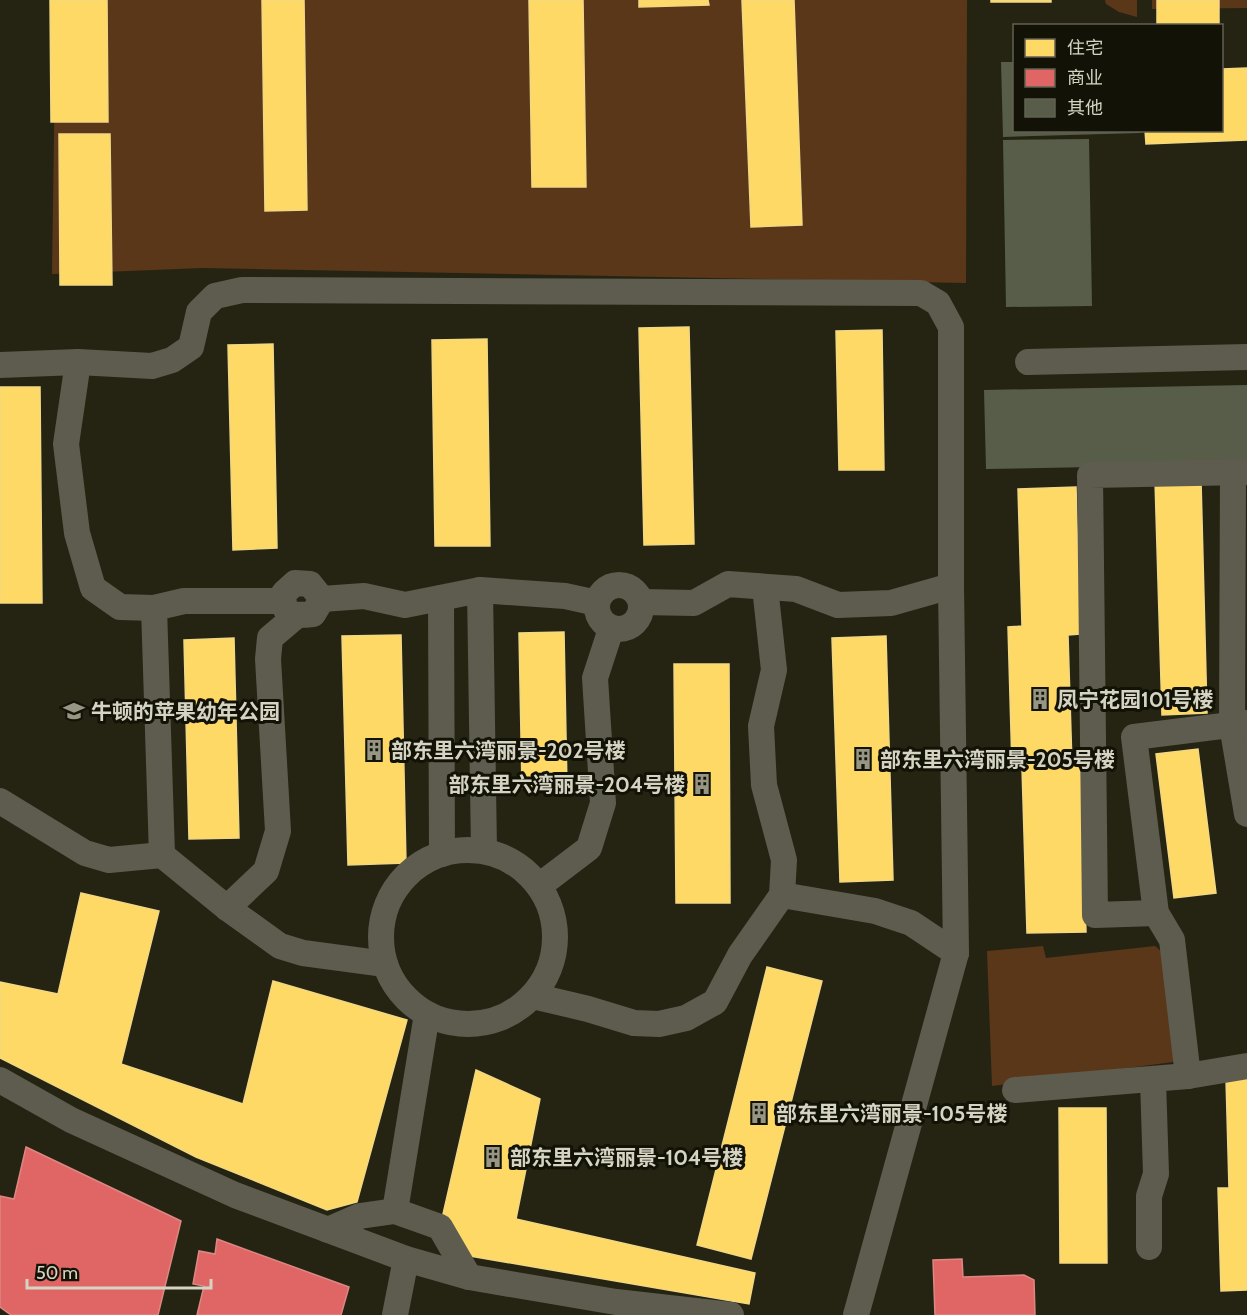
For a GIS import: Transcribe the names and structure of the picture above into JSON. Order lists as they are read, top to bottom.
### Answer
{
  "places": {
    "building": [
      "凤宁花园101号楼",
      "部东里六湾丽景-202号楼",
      "部东里六湾丽景-205号楼",
      "部东里六湾丽景-204号楼",
      "部东里六湾丽景-105号楼",
      "部东里六湾丽景-104号楼"
    ],
    "school or university": ["牛顿的苹果幼年公园"]
  },
  "legend": ["住宅", "商业", "其他"],
  "scale_bar": "50 m"
}
